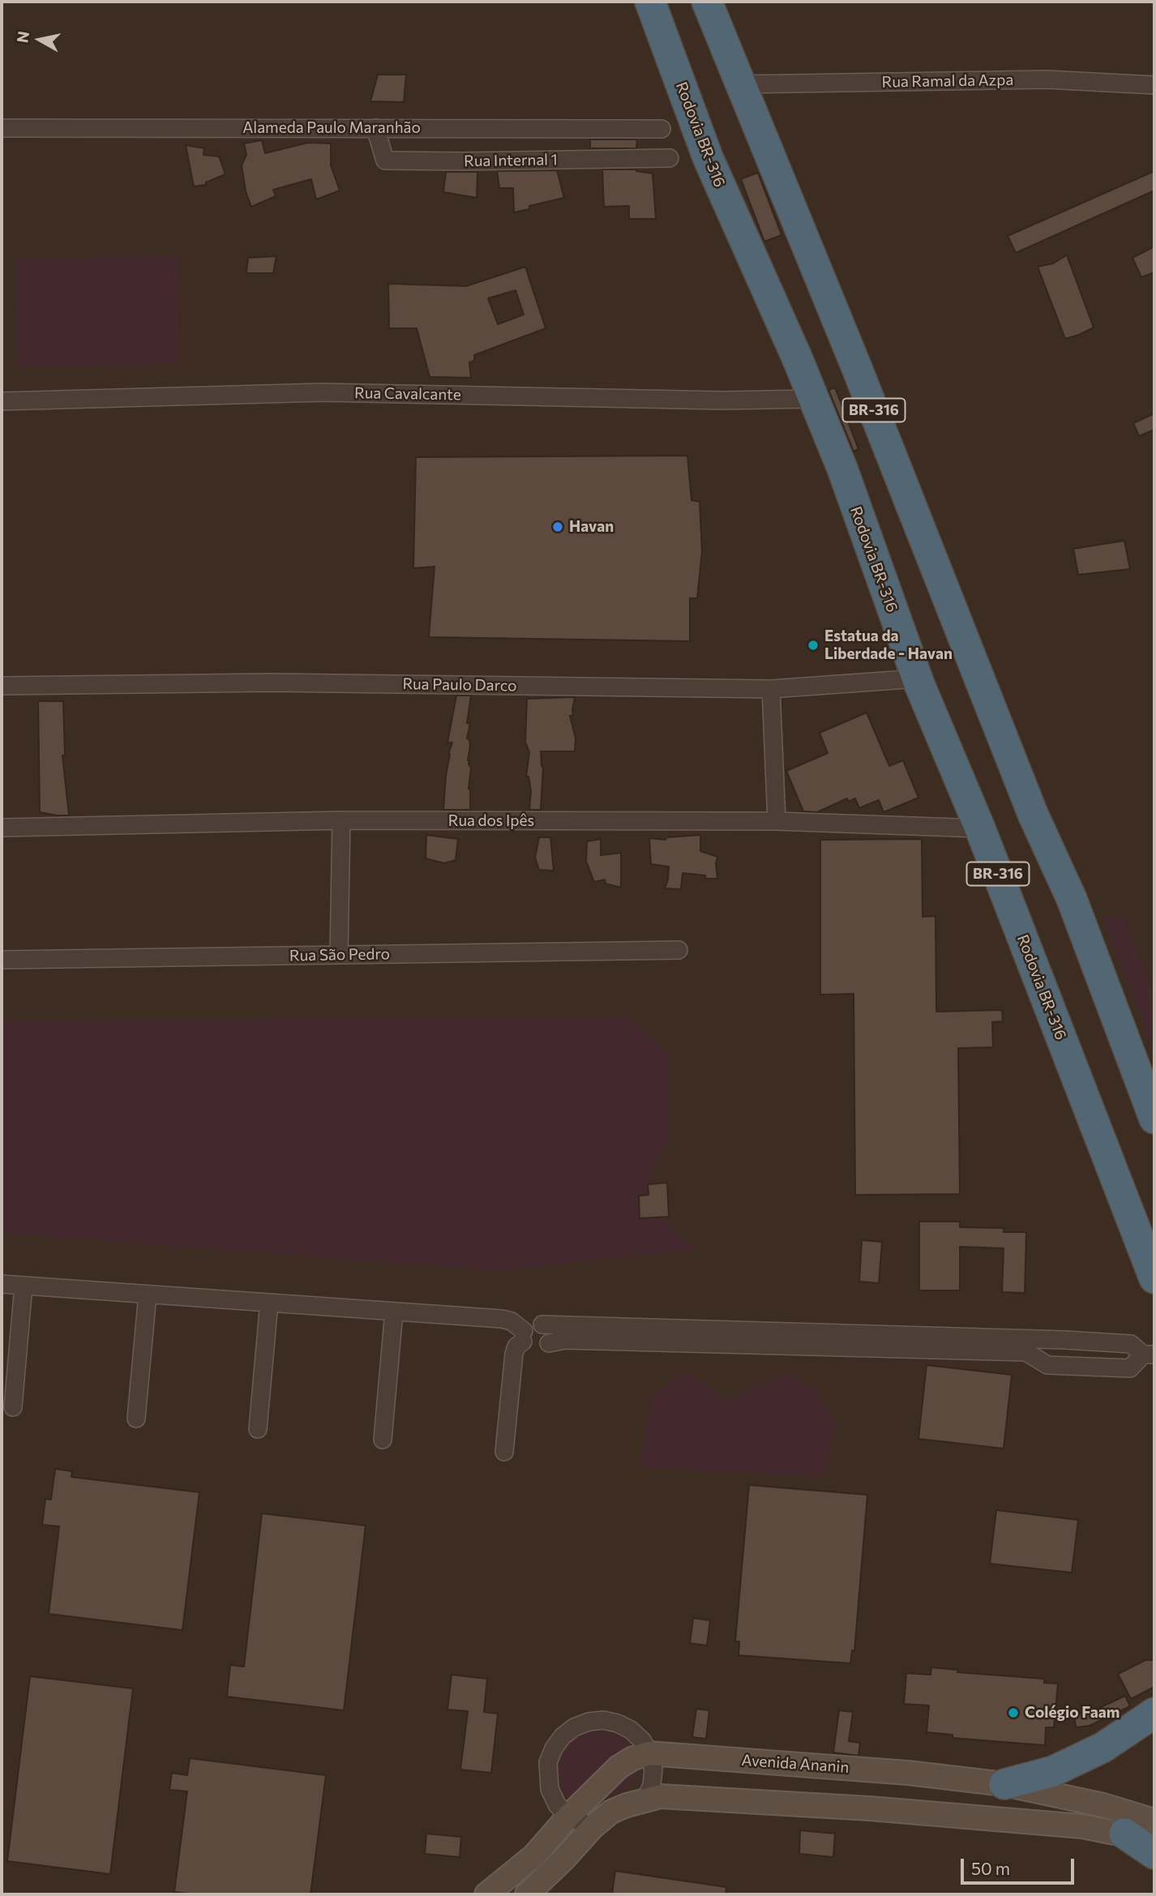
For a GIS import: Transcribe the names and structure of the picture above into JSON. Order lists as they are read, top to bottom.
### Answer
{
  "streets": {
    "highway": ["Rodovia BR-316", "BR-316"],
    "main road": ["Avenida Ananin"],
    "street": [
      "Rua Ramal da Azpa",
      "Alameda Paulo Maranhão",
      "Rua Internal 1",
      "Rua Cavalcante",
      "Rua Paulo Darco",
      "Rua dos Ipês",
      "Rua São Pedro"
    ]
  },
  "crossings": [
    ["Rua Ramal da Azpa", "BR-316"],
    ["Alameda Paulo Maranhão", "Rua Internal 1"],
    ["Rodovia BR-316", "Rua Cavalcante"],
    ["Rodovia BR-316", "Rua Paulo Darco"],
    ["Rodovia BR-316", "Rua dos Ipês"]
  ],
  "places": ["Havan", "Estatua da Liberdade - Havan", "Colégio Faam"],
  "scale_bar": "50 m",
  "north": "left"
}
